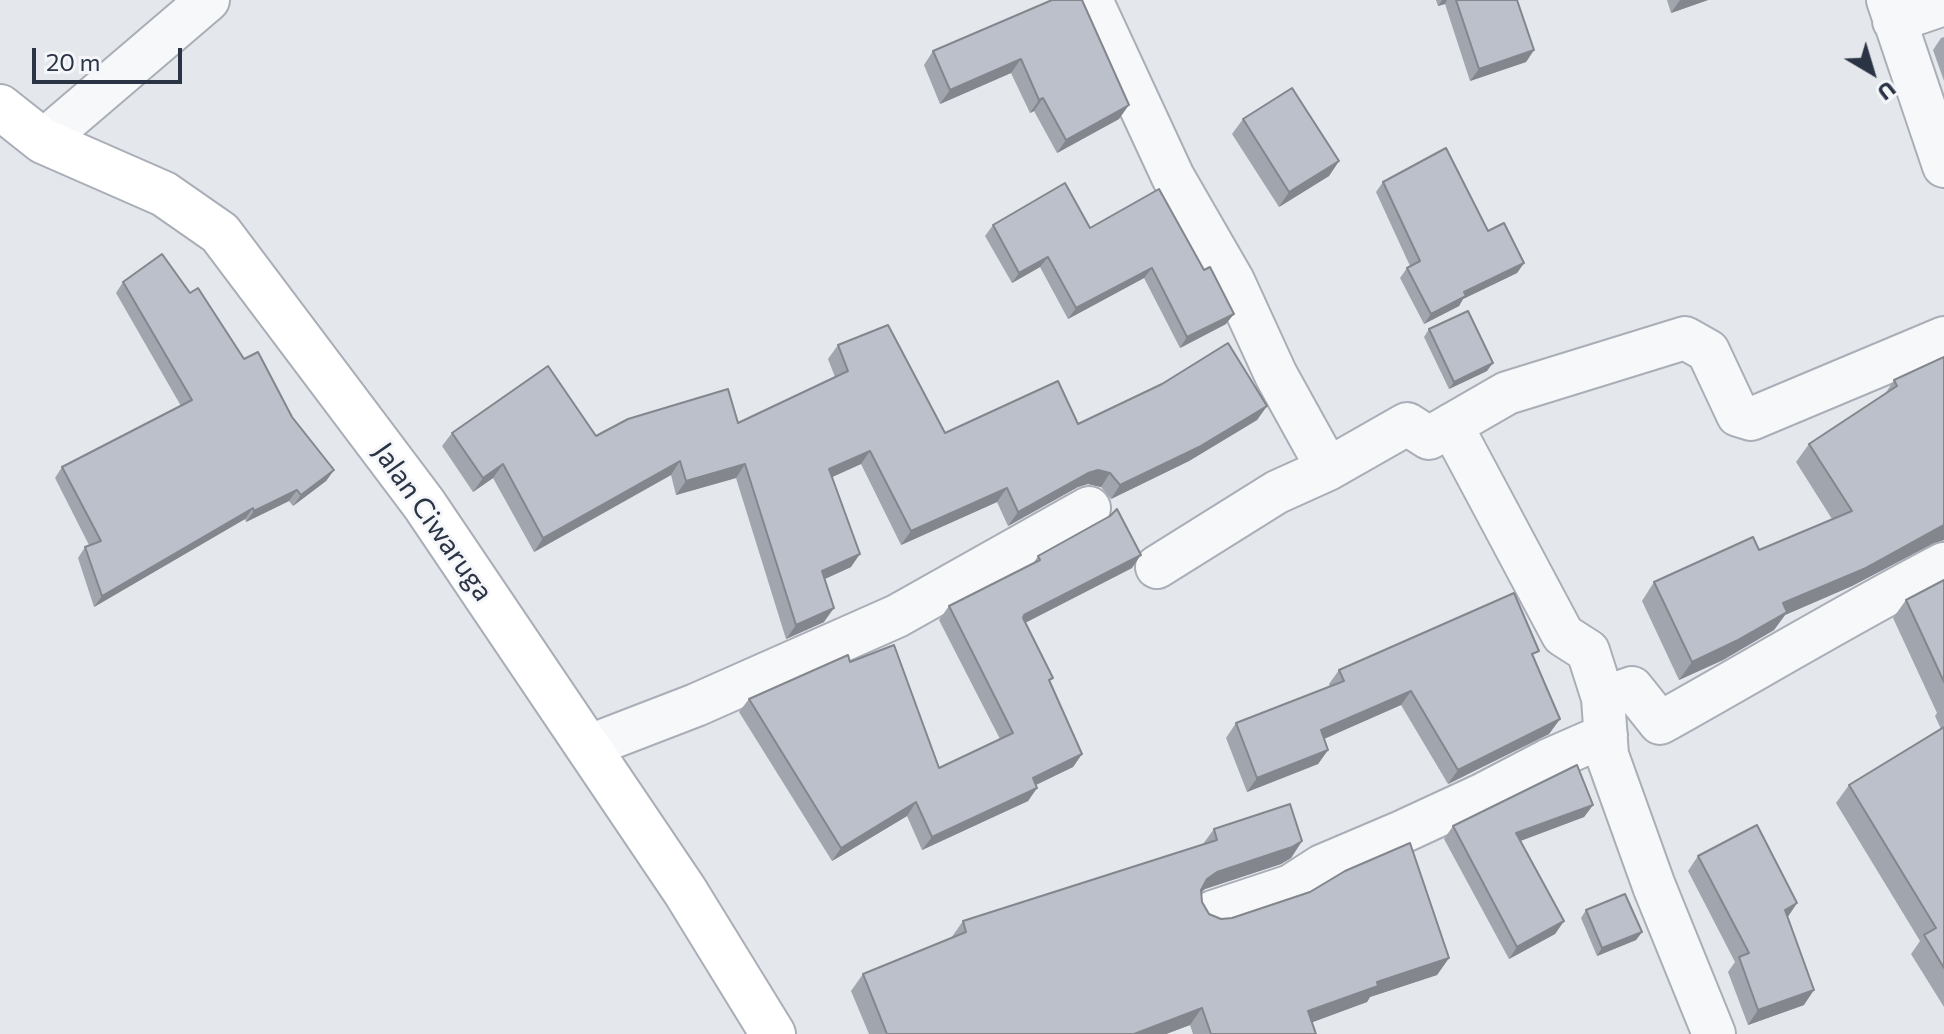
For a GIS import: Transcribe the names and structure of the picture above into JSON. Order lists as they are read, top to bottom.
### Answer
{
  "streets": {
    "street": ["Jalan Ciwaruga"]
  },
  "scale_bar": "20 m",
  "north": "bottom right"
}
